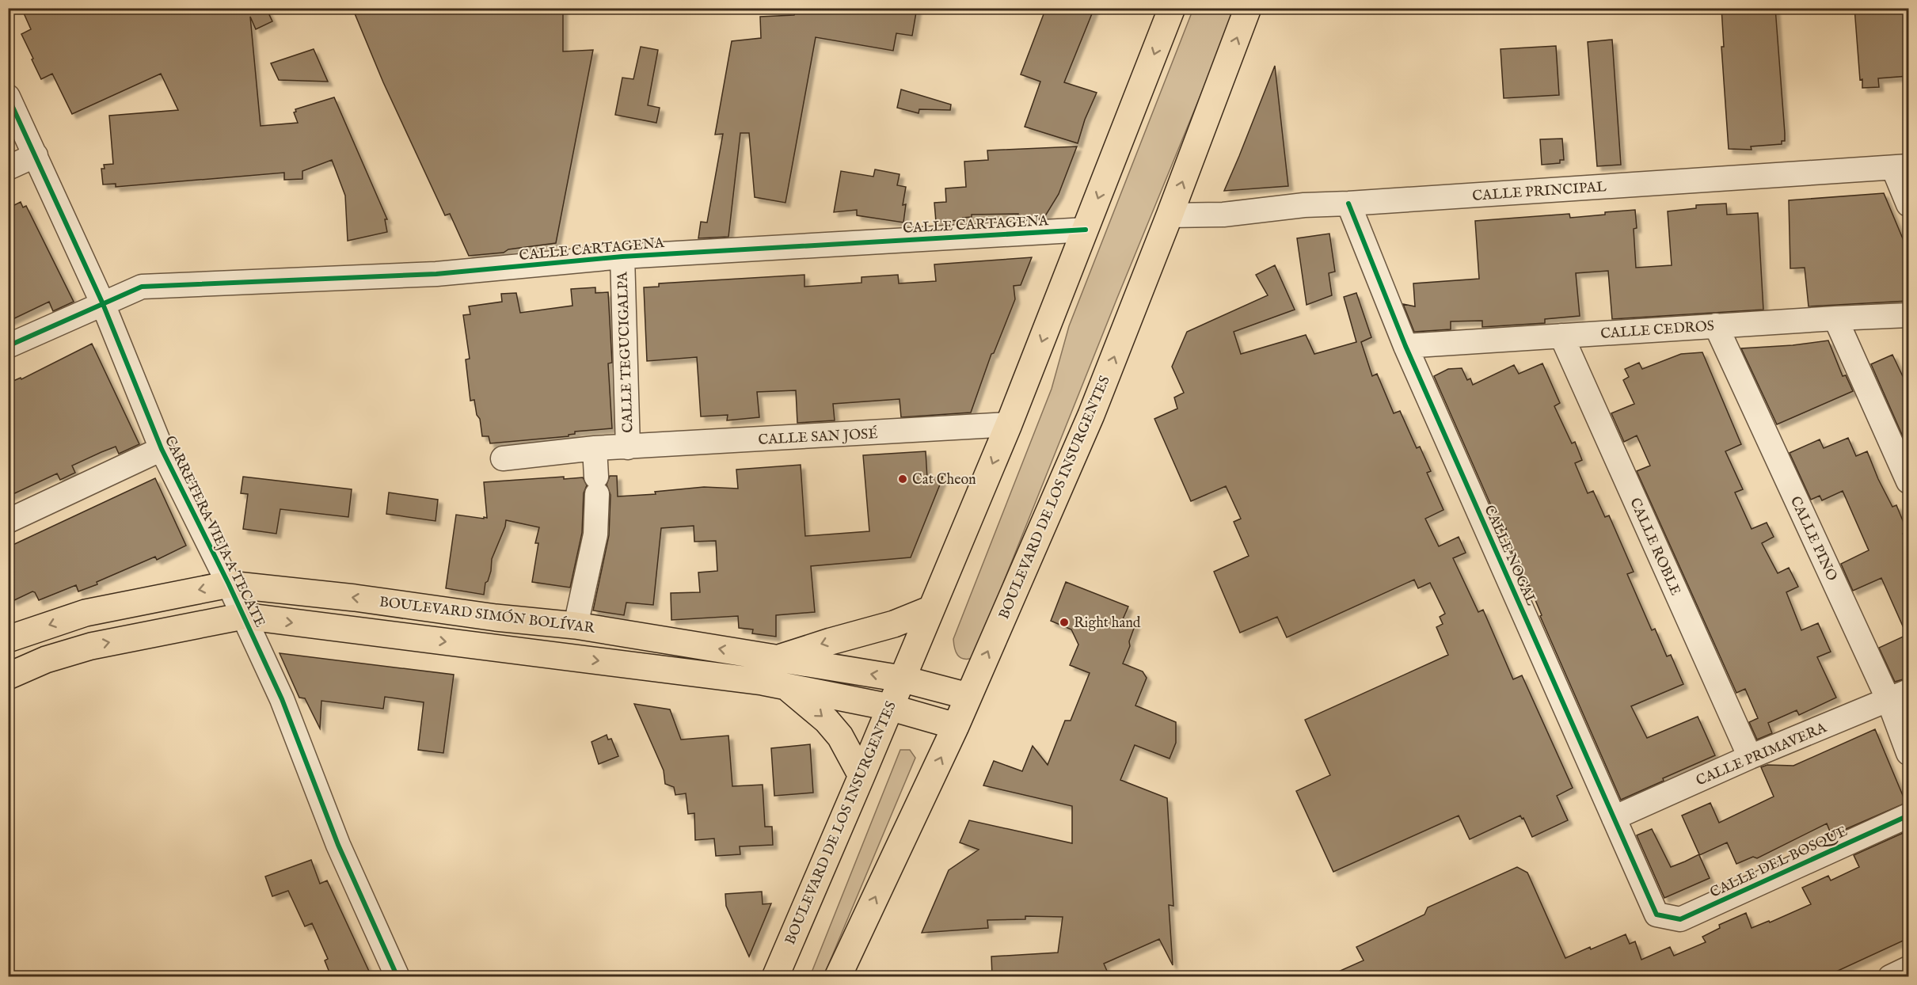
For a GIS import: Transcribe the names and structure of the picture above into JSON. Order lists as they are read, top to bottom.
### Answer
{
  "streets": {
    "main road": ["BOULEVARD DE LOS INSURGENTES", "BOULEVARD SIMÓN BOLÍVAR"],
    "street": [
      "CALLE PRINCIPAL",
      "CALLE CARTAGENA",
      "CALLE CEDROS",
      "CALLE TEGUCIGALPA",
      "CALLE SAN JOSÉ",
      "CARRETERA VIEJA A TECATE",
      "CALLE PINO",
      "CALLE ROBLE",
      "CALLE NOGAL",
      "CALLE PRIMAVERA",
      "CALLE DEL BOSQUE"
    ]
  },
  "crossings": [
    ["CALLE PRINCIPAL", "BOULEVARD DE LOS INSURGENTES"],
    ["CALLE PRINCIPAL", "CALLE NOGAL"],
    ["CALLE CARTAGENA", "CALLE TEGUCIGALPA"],
    ["CALLE CARTAGENA", "BOULEVARD DE LOS INSURGENTES"],
    ["CALLE CARTAGENA", "CARRETERA VIEJA A TECATE"],
    ["CALLE CEDROS", "CALLE PINO"],
    ["CALLE CEDROS", "CALLE ROBLE"],
    ["CALLE CEDROS", "CALLE NOGAL"],
    ["CALLE TEGUCIGALPA", "CALLE SAN JOSÉ"],
    ["CALLE SAN JOSÉ", "BOULEVARD DE LOS INSURGENTES"],
    ["BOULEVARD DE LOS INSURGENTES", "BOULEVARD SIMÓN BOLÍVAR"],
    ["CARRETERA VIEJA A TECATE", "BOULEVARD SIMÓN BOLÍVAR"],
    ["CALLE PINO", "CALLE PRIMAVERA"],
    ["CALLE ROBLE", "CALLE PRIMAVERA"],
    ["CALLE NOGAL", "CALLE PRIMAVERA"],
    ["CALLE NOGAL", "CALLE DEL BOSQUE"]
  ],
  "places": ["Cat Cheon", "Right hand"]
}
